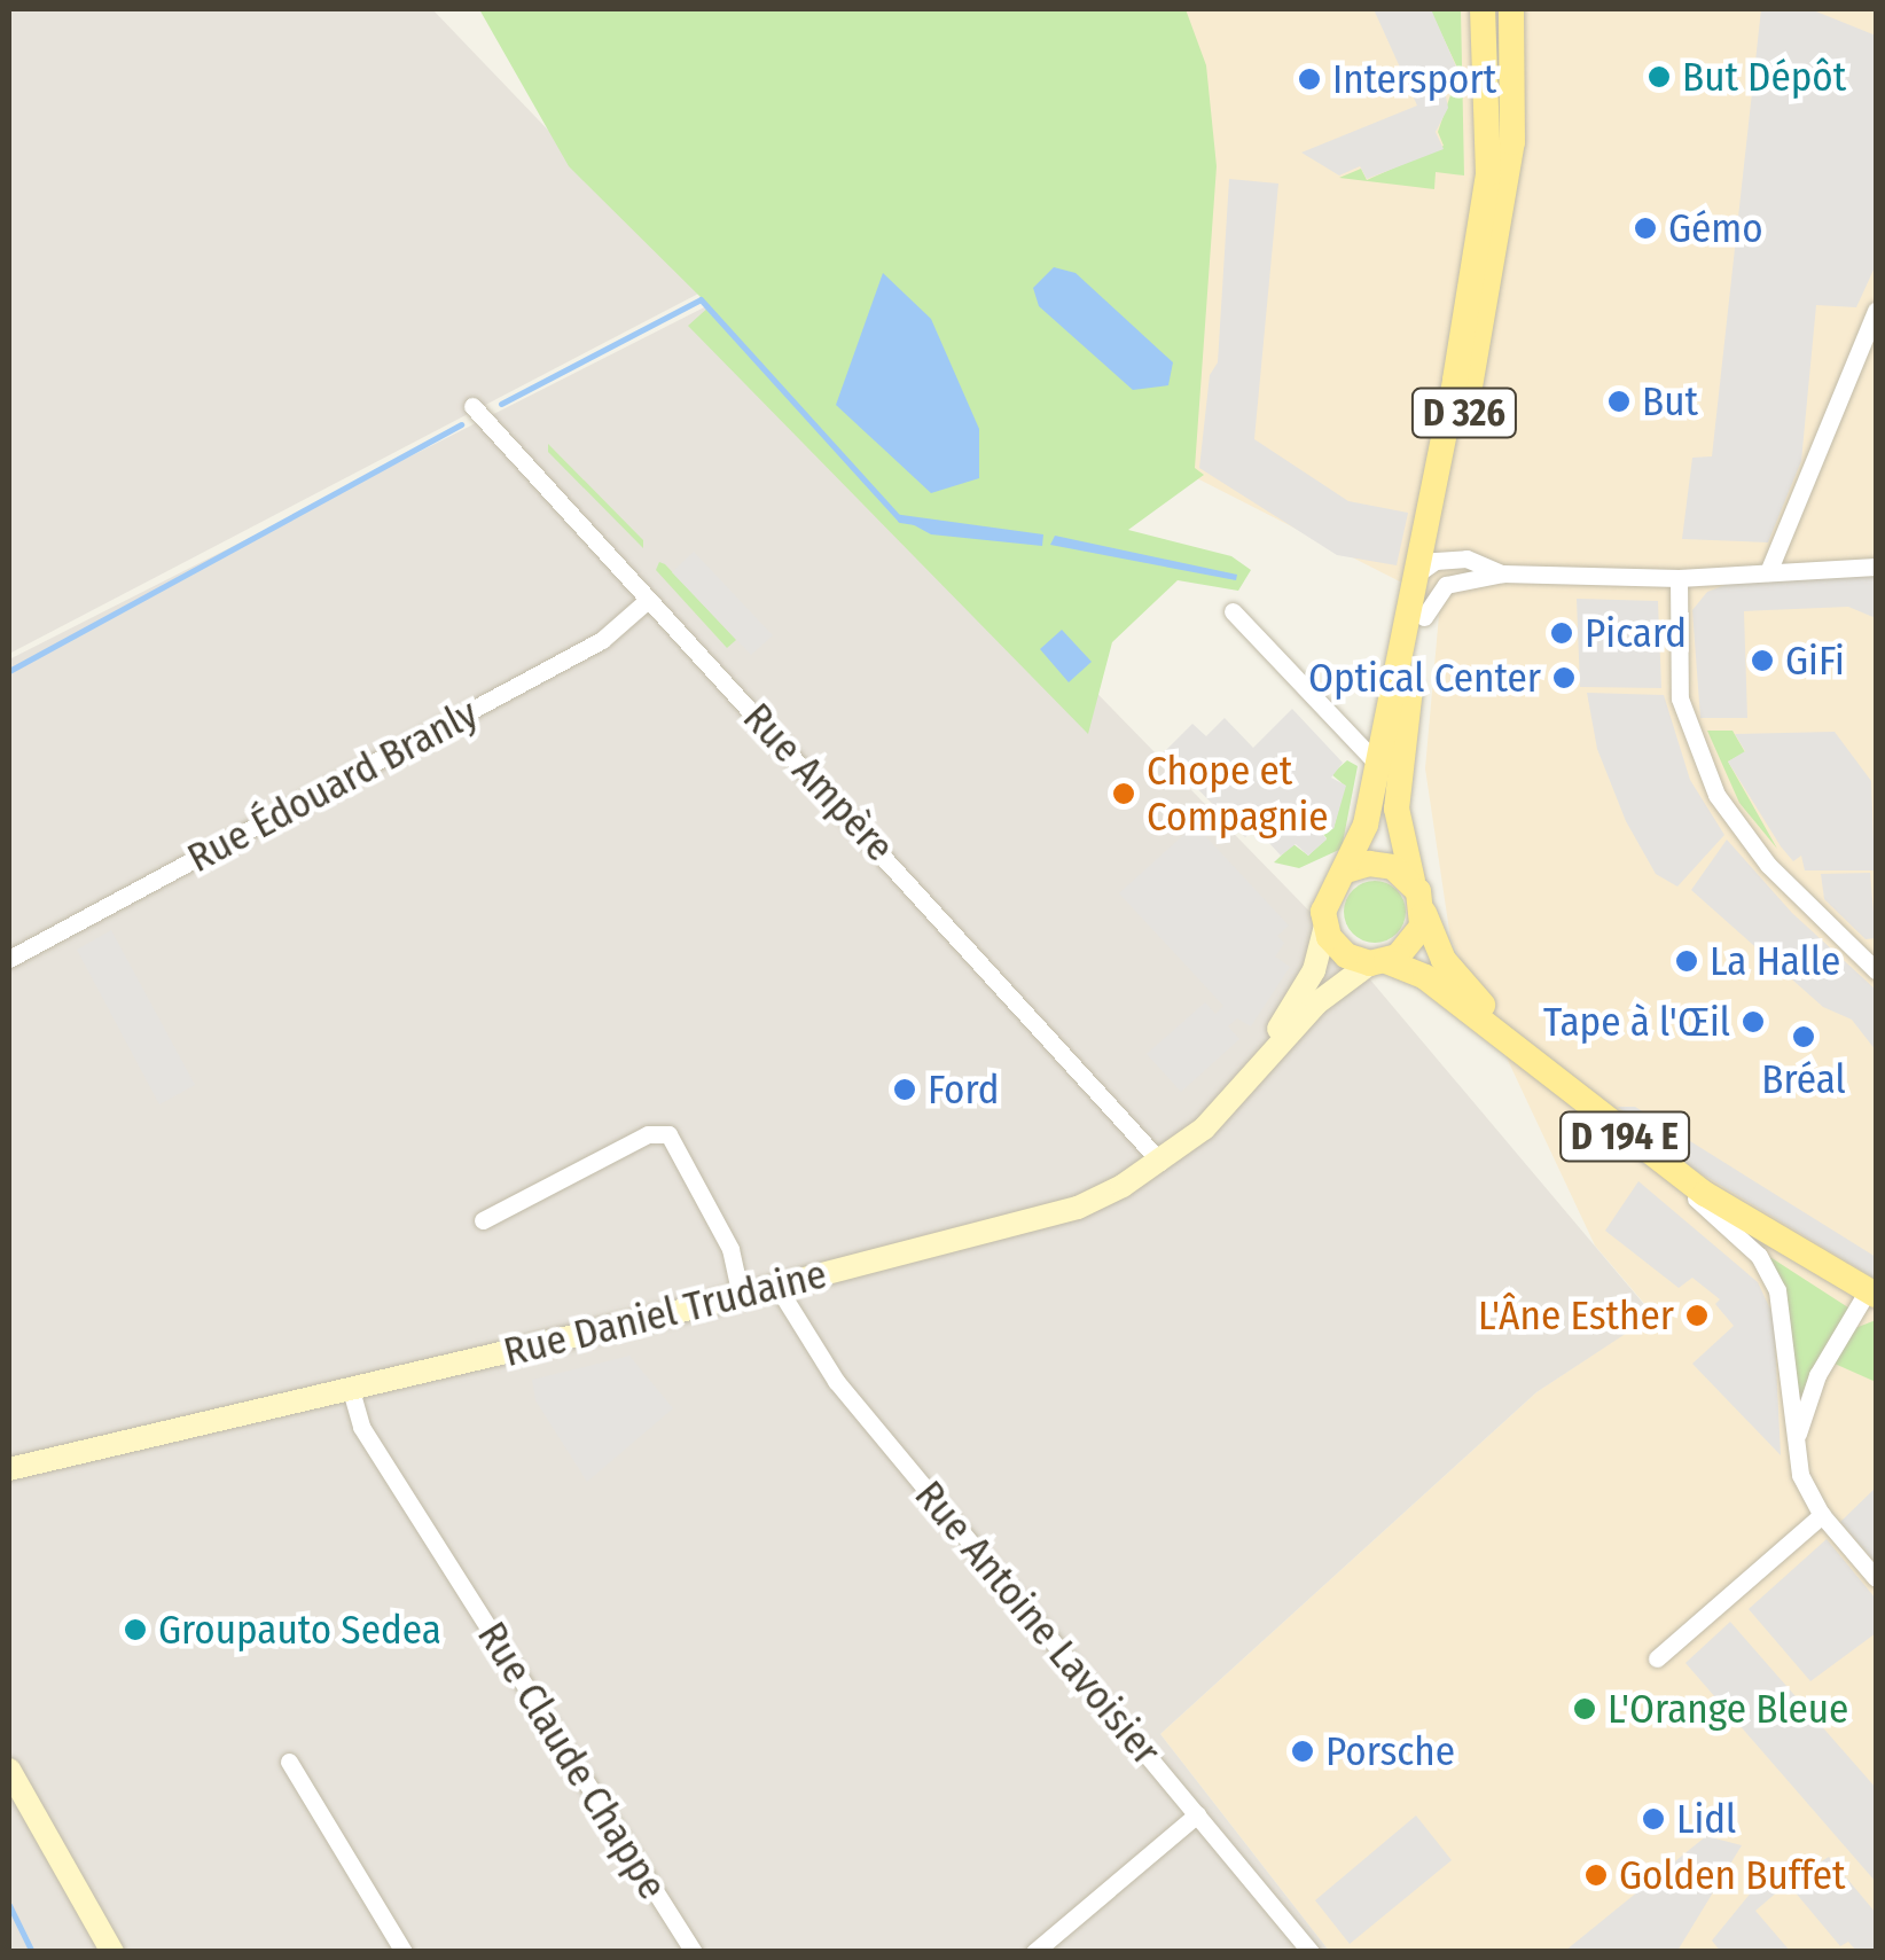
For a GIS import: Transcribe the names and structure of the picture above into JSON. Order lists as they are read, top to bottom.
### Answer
{
  "streets": {
    "main road": ["D 326", "D 194 E", "Rue Daniel Trudaine"],
    "street": [
      "Rue Ampère",
      "Rue Édouard Branly",
      "Rue Antoine Lavoisier",
      "Rue Claude Chappe"
    ]
  },
  "crossings": [
    ["D 326", "D 194 E"],
    ["D 326", "Rue Daniel Trudaine"],
    ["Rue Ampère", "Rue Édouard Branly"],
    ["Rue Ampère", "Rue Daniel Trudaine"],
    ["D 194 E", "Rue Daniel Trudaine"],
    ["Rue Daniel Trudaine", "Rue Antoine Lavoisier"],
    ["Rue Daniel Trudaine", "Rue Claude Chappe"]
  ],
  "places": [
    "But Dépôt",
    "Intersport",
    "Gémo",
    "But",
    "Picard",
    "GiFi",
    "Optical Center",
    "Chope et Compagnie",
    "La Halle",
    "Tape à l'Œil",
    "Bréal",
    "Ford",
    "L'Âne Esther",
    "Groupauto Sedea",
    "L'Orange Bleue",
    "Porsche",
    "Lidl",
    "Golden Buffet"
  ]
}
